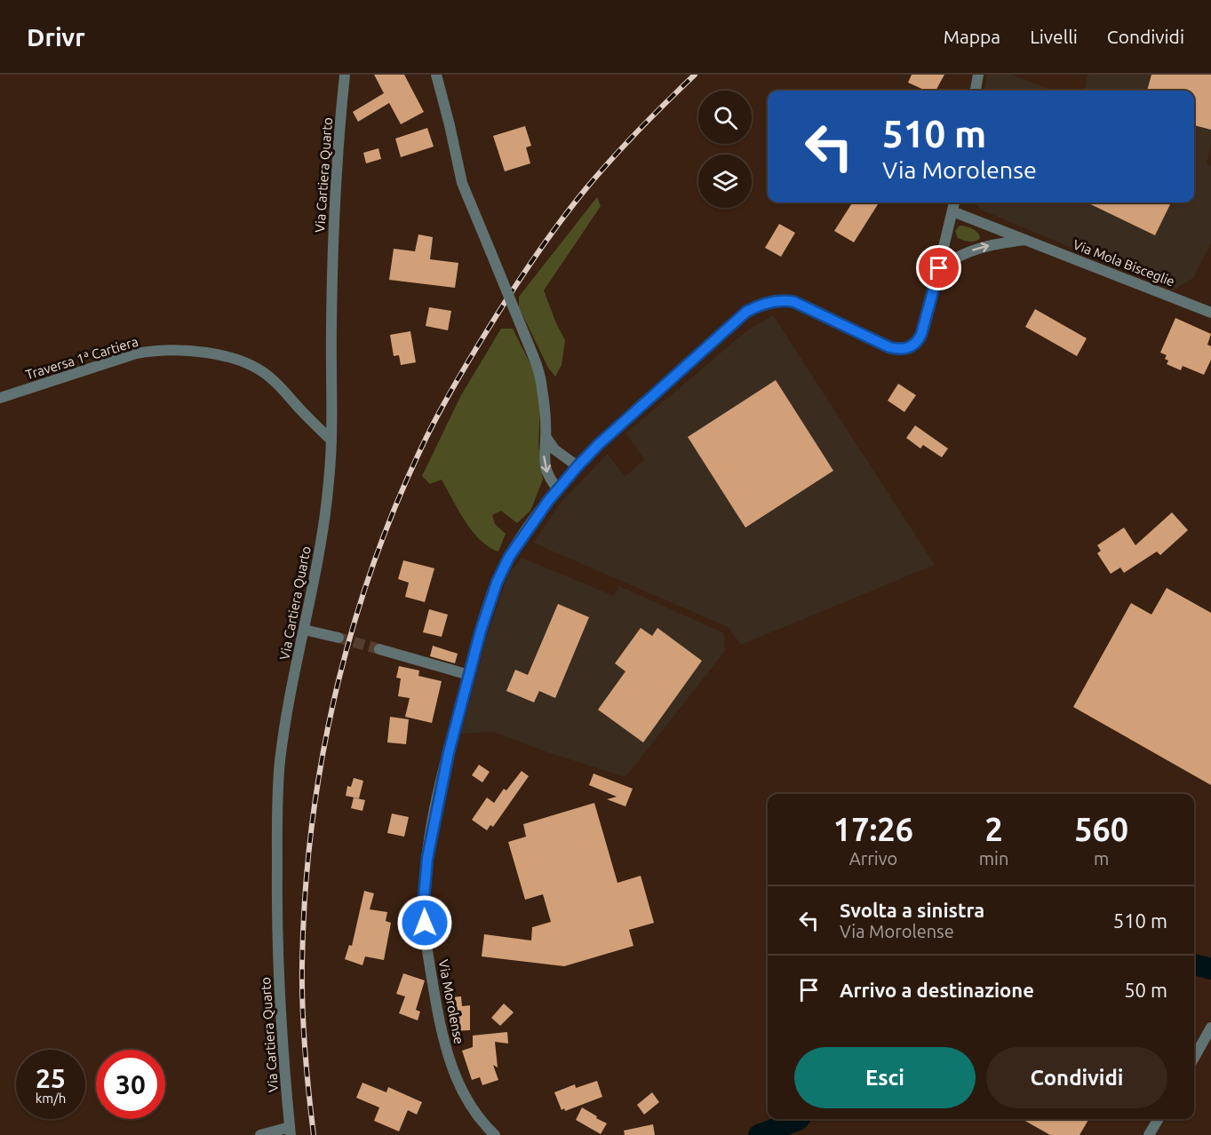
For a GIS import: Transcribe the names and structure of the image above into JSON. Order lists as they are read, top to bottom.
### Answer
{
  "streets": {
    "street": [
      "Via Cartiera Quarto",
      "Via Mola Bisceglie",
      "Traversa 1ª Cartiera",
      "Via Morolense"
    ]
  },
  "crossings": [
    ["Via Cartiera Quarto", "Traversa 1ª Cartiera"],
    ["Via Mola Bisceglie", "Via Morolense"]
  ],
  "page": {
    "header": "Drivr",
    "nav": ["Mappa", "Livelli", "Condividi"],
    "turn": ["510 m", "Via Morolense"],
    "eta": [
      "17:26",
      "Arrivo",
      "2",
      "min",
      "560",
      "m"
    ],
    "list": [
      {
        "name": "Svolta a sinistra",
        "note": "Via Morolense",
        "value": "510 m"
      },
      {
        "name": "Arrivo a destinazione",
        "value": "50 m"
      }
    ],
    "buttons": ["Esci", "Condividi"],
    "speed": "25 km/h",
    "limit": "30"
  }
}
